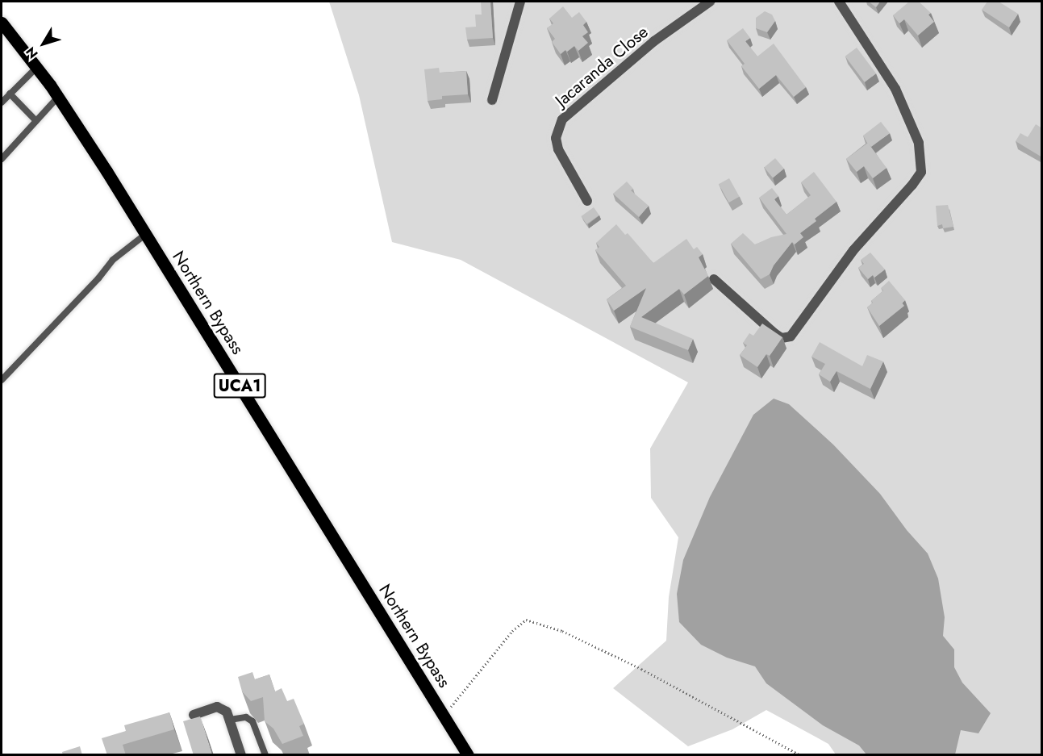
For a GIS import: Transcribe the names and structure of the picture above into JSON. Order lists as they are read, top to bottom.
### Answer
{
  "streets": {
    "main road": ["Northern Bypass", "UCA1"],
    "street": ["Jacaranda Close"]
  },
  "north": "bottom left"
}
